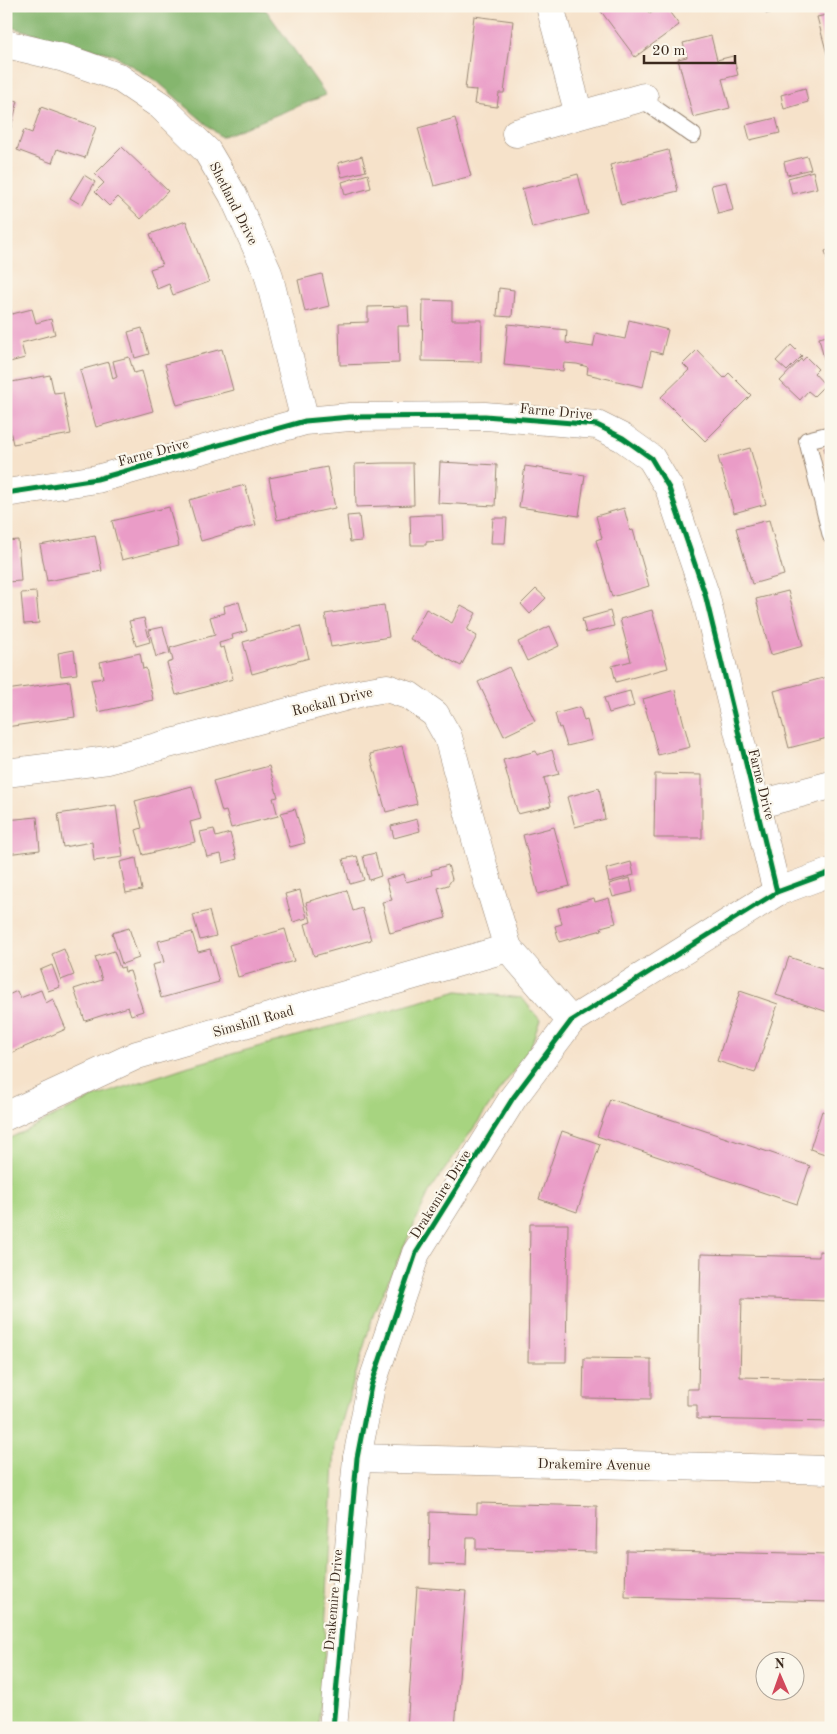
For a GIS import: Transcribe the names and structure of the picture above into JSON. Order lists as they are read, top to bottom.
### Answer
{
  "streets": {
    "street": [
      "Shetland Drive",
      "Farne Drive",
      "Rockall Drive",
      "Simshill Road",
      "Drakemire Drive",
      "Drakemire Avenue"
    ]
  },
  "crossings": [
    ["Shetland Drive", "Farne Drive"],
    ["Farne Drive", "Drakemire Drive"],
    ["Rockall Drive", "Simshill Road"],
    ["Rockall Drive", "Drakemire Drive"],
    ["Drakemire Drive", "Drakemire Avenue"]
  ],
  "scale_bar": "20 m",
  "north": "top"
}
